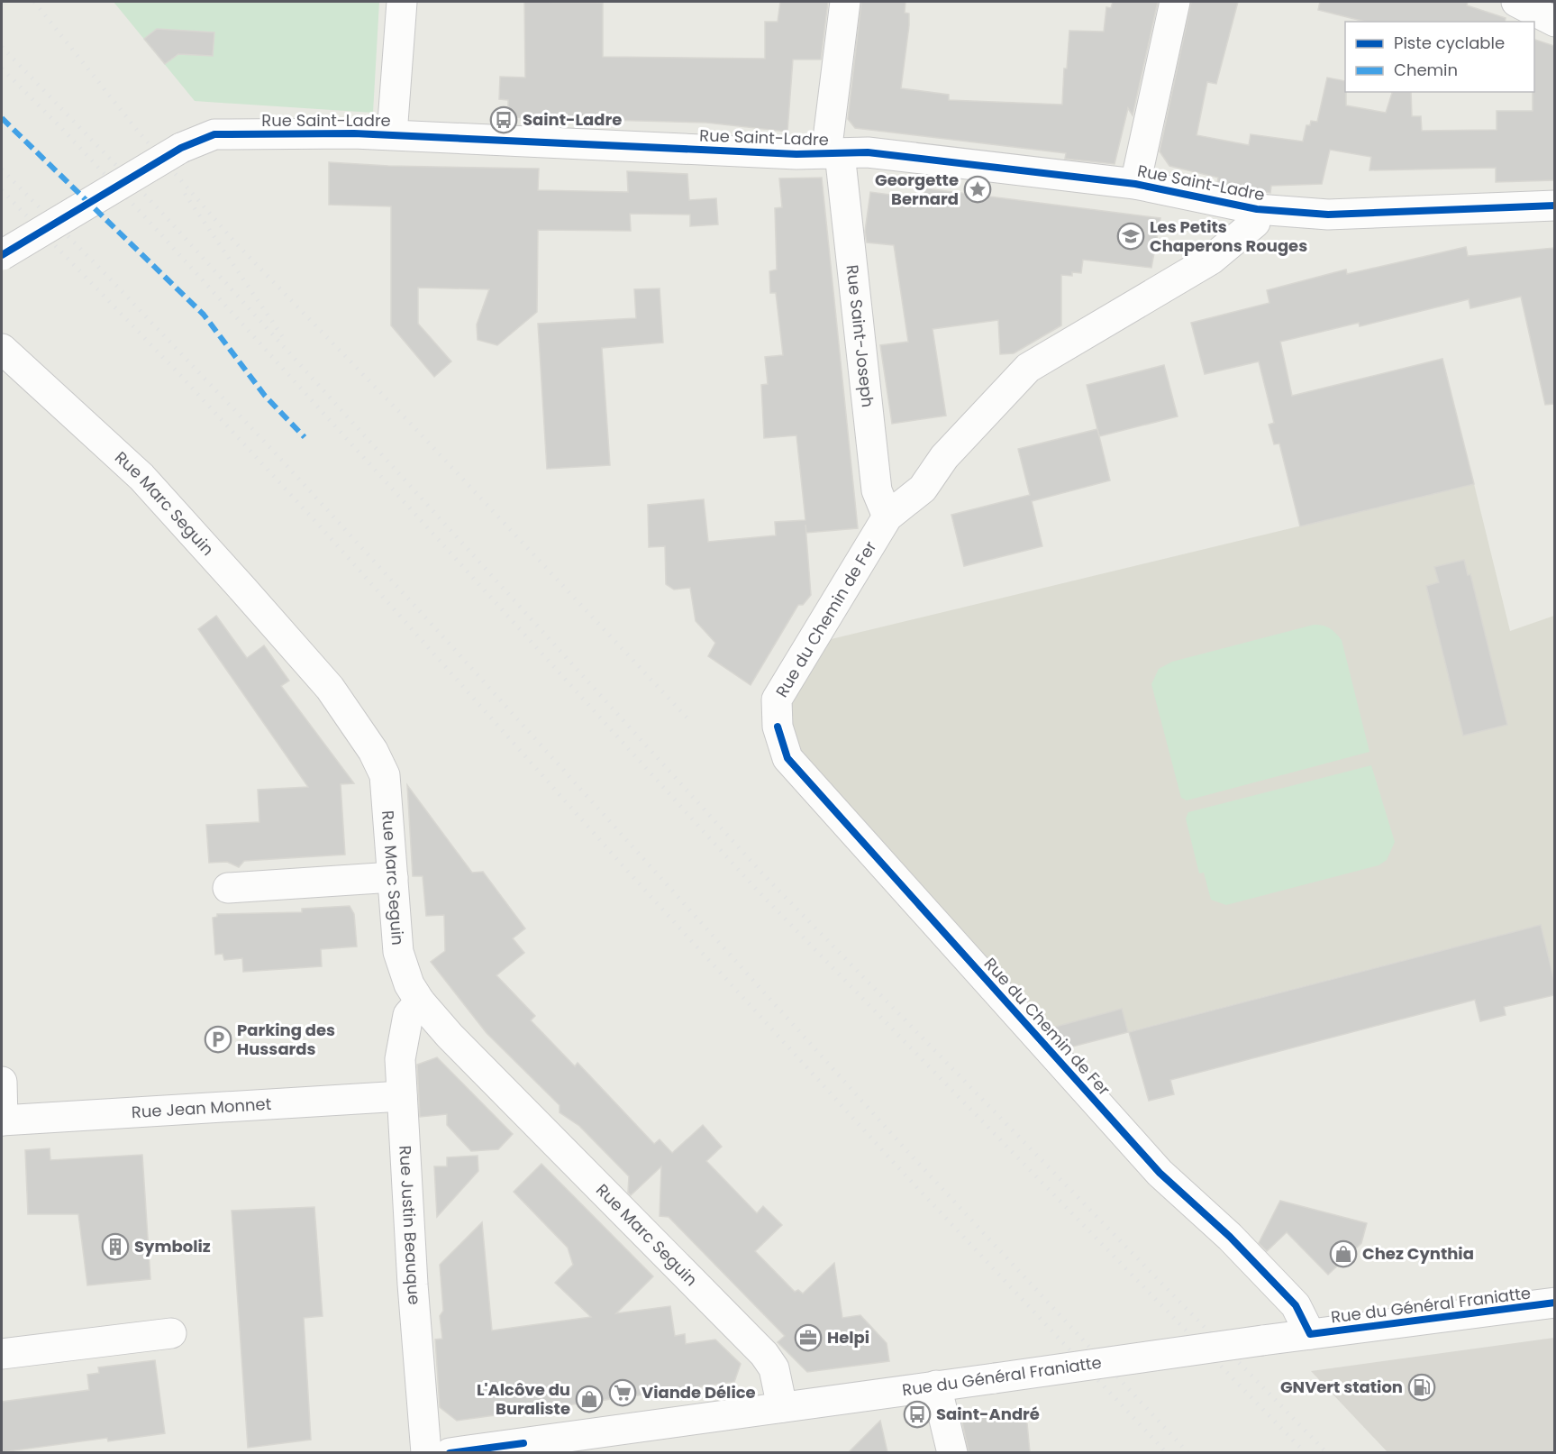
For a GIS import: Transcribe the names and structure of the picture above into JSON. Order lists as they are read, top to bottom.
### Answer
{
  "streets": {
    "street": [
      "Rue Saint-Ladre",
      "Rue Saint-Joseph",
      "Rue Marc Seguin",
      "Rue du Chemin de Fer",
      "Rue Jean Monnet",
      "Rue Justin Beauque",
      "Rue du Général Franiatte"
    ]
  },
  "crossings": [
    ["Rue Saint-Ladre", "Rue Saint-Joseph"],
    ["Rue Saint-Ladre", "Rue du Chemin de Fer"],
    ["Rue Saint-Joseph", "Rue du Chemin de Fer"],
    ["Rue Marc Seguin", "Rue Justin Beauque"],
    ["Rue Marc Seguin", "Rue du Général Franiatte"],
    ["Rue du Chemin de Fer", "Rue du Général Franiatte"],
    ["Rue Jean Monnet", "Rue Justin Beauque"]
  ],
  "places": {
    "bus stop": ["Saint-Ladre", "Saint-André"],
    "place": ["Georgette Bernard"],
    "school or university": ["Les Petits Chaperons Rouges"],
    "parking": ["Parking des Hussards"],
    "building": ["Symboliz"],
    "shop": ["Chez Cynthia", "L'Alcôve du Buraliste"],
    "office": ["Helpi"],
    "fuel station": ["GNVert station"],
    "supermarket": ["Viande Délice"]
  },
  "legend": ["Piste cyclable", "Chemin"]
}
